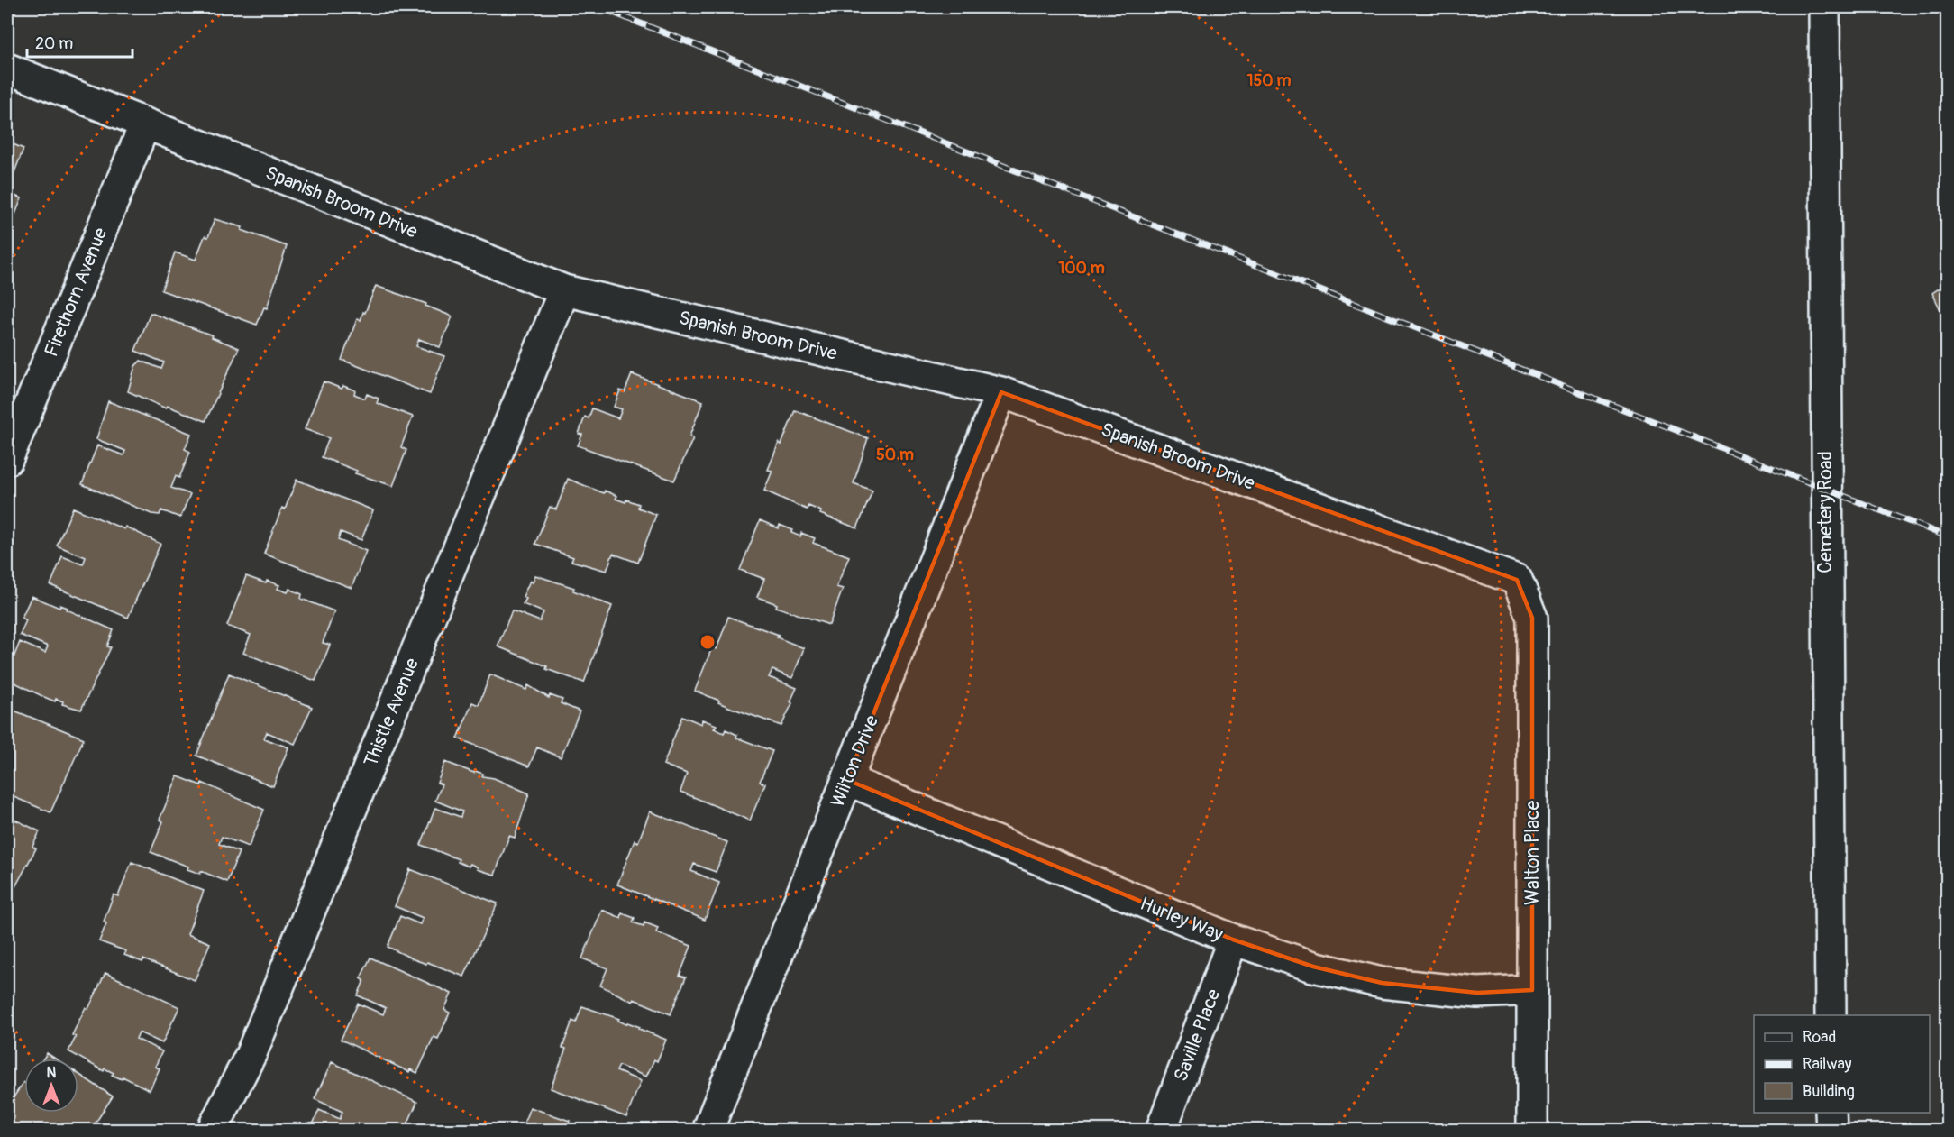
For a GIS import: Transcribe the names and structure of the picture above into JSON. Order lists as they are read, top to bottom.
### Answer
{
  "streets": {
    "street": [
      "Spanish Broom Drive",
      "Firethorn Avenue",
      "Cemetery Road",
      "Thistle Avenue",
      "Wilton Drive",
      "Walton Place",
      "Hurley Way",
      "Saville Place"
    ]
  },
  "crossings": [
    ["Spanish Broom Drive", "Firethorn Avenue"],
    ["Spanish Broom Drive", "Thistle Avenue"],
    ["Spanish Broom Drive", "Wilton Drive"],
    ["Spanish Broom Drive", "Walton Place"],
    ["Wilton Drive", "Hurley Way"],
    ["Walton Place", "Hurley Way"],
    ["Hurley Way", "Saville Place"]
  ],
  "legend": ["Road", "Railway", "Building"],
  "scale_bar": "20 m",
  "north": "top",
  "rings": ["150 m", "100 m", "50 m"]
}
